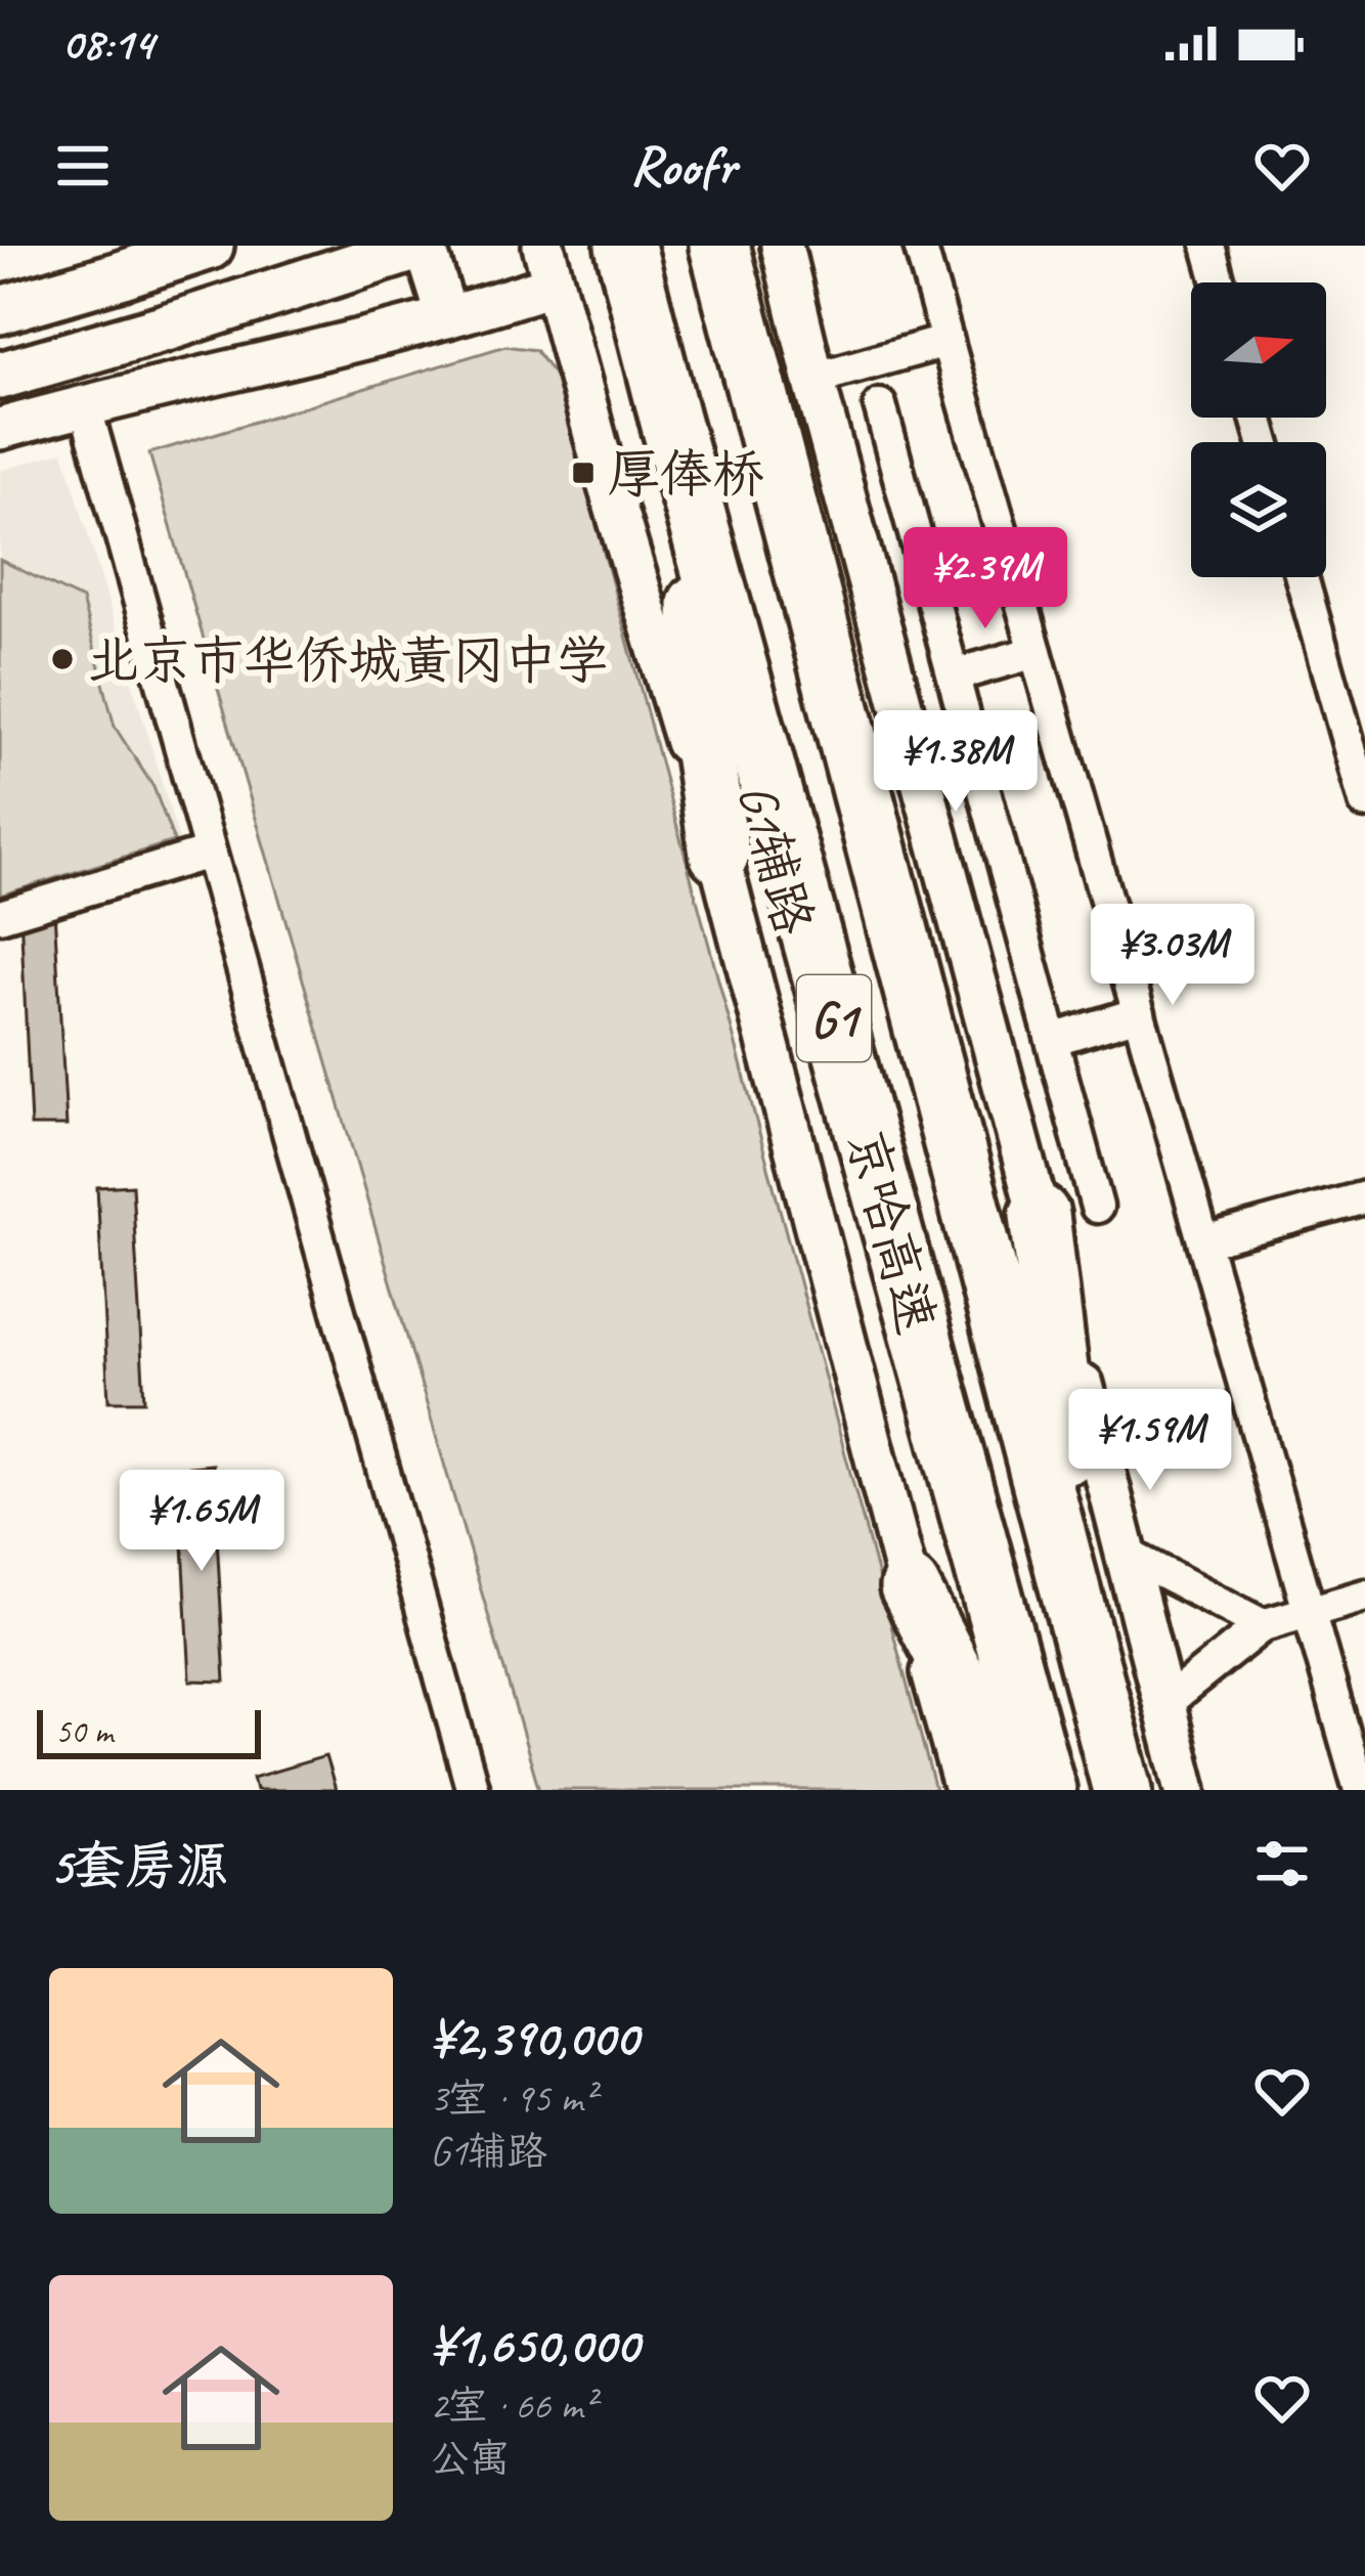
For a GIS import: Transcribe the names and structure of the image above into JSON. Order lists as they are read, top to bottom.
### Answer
{
  "streets": {
    "highway": ["G1", "京哈高速"],
    "street": ["G1辅路"]
  },
  "places": {
    "transit": ["厚俸桥"],
    "other": ["北京市华侨城黄冈中学"]
  },
  "scale_bar": "50 m",
  "north": "right",
  "page": {
    "status": "08:14",
    "header": "Roofr",
    "price": [
      "¥2.39M",
      "¥1.38M",
      "¥3.03M",
      "¥1.59M",
      "¥1.65M"
    ],
    "scale": "50 m",
    "heading": "5套房源",
    "list": [
      {
        "name": "¥2,390,000",
        "note": "3室 · 95 m² · G1辅路"
      },
      {
        "name": "¥1,650,000",
        "note": "2室 · 66 m² · 公寓"
      }
    ]
  }
}
